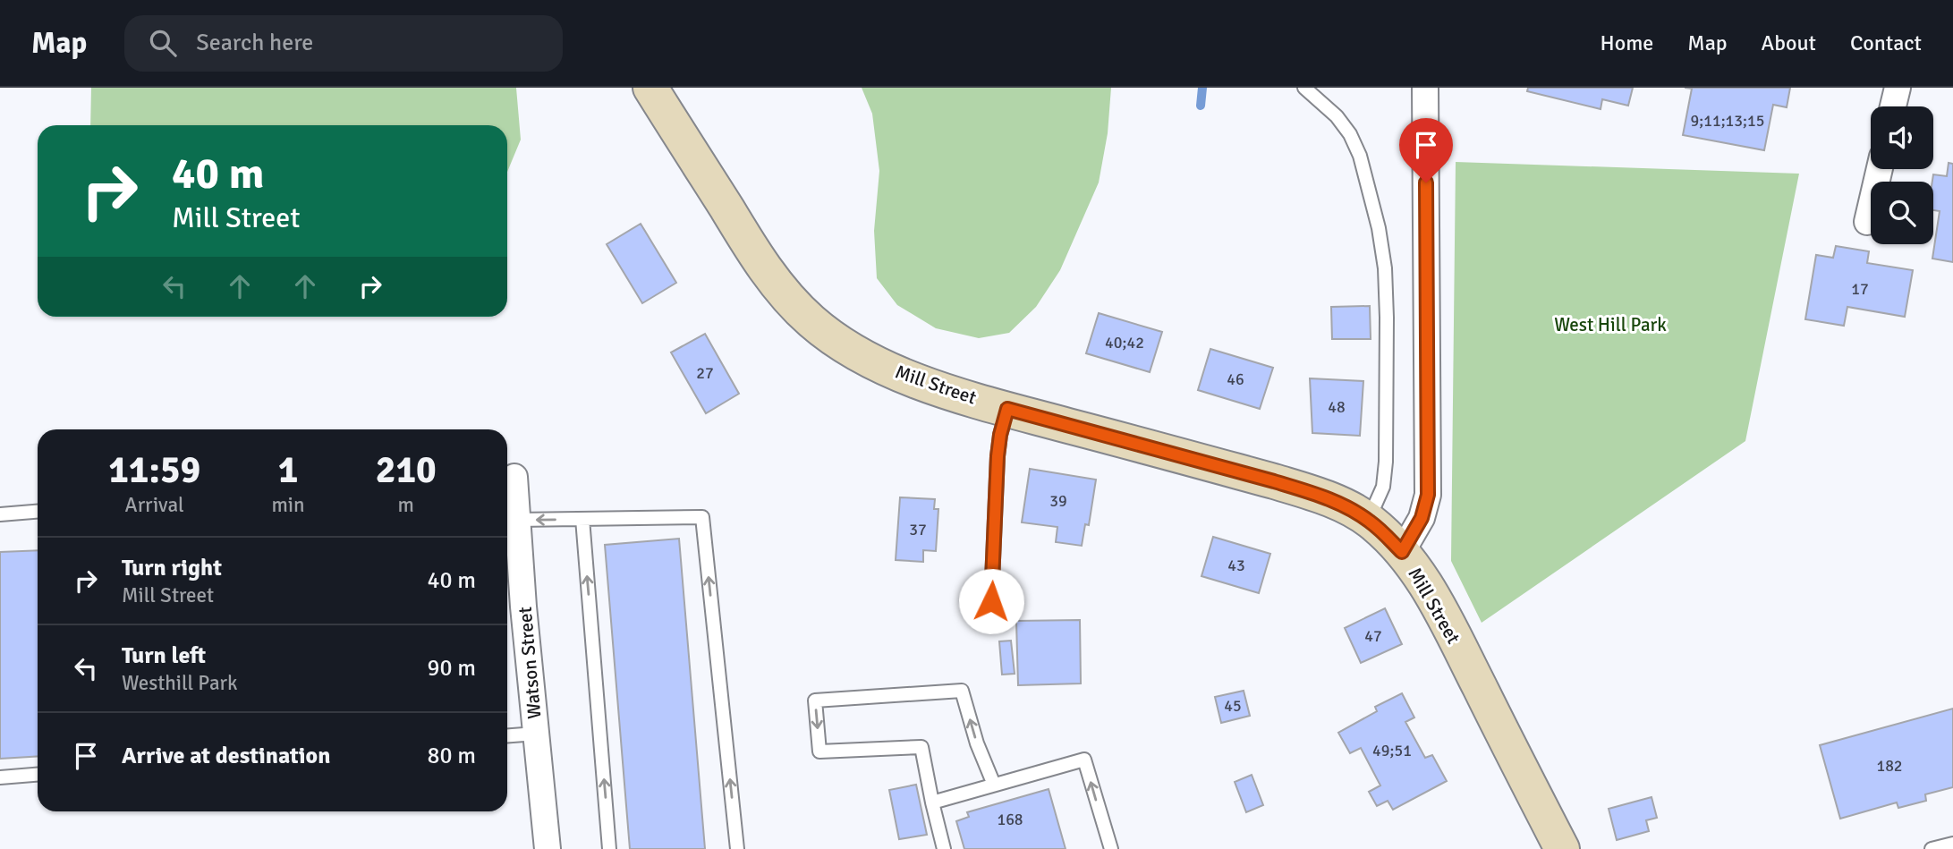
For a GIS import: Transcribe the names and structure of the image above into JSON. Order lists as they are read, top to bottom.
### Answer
{
  "streets": {
    "street": ["Mill Street", "Watson Street"]
  },
  "parks": ["West Hill Park"],
  "house_numbers": [
    "9;11;13;15",
    "17",
    "40;42",
    "27",
    "46",
    "48",
    "39",
    "37",
    "43",
    "47",
    "45",
    "49;51",
    "182",
    "168"
  ],
  "page": {
    "header": "Map",
    "search": "Search here",
    "nav": [
      "Home",
      "Map",
      "About",
      "Contact"
    ],
    "turn": ["40 m", "Mill Street"],
    "eta": [
      "11:59",
      "Arrival",
      "1",
      "min",
      "210",
      "m"
    ],
    "list": [
      {
        "name": "Turn right",
        "note": "Mill Street",
        "value": "40 m"
      },
      {
        "name": "Turn left",
        "note": "Westhill Park",
        "value": "90 m"
      },
      {
        "name": "Arrive at destination",
        "value": "80 m"
      }
    ]
  }
}
